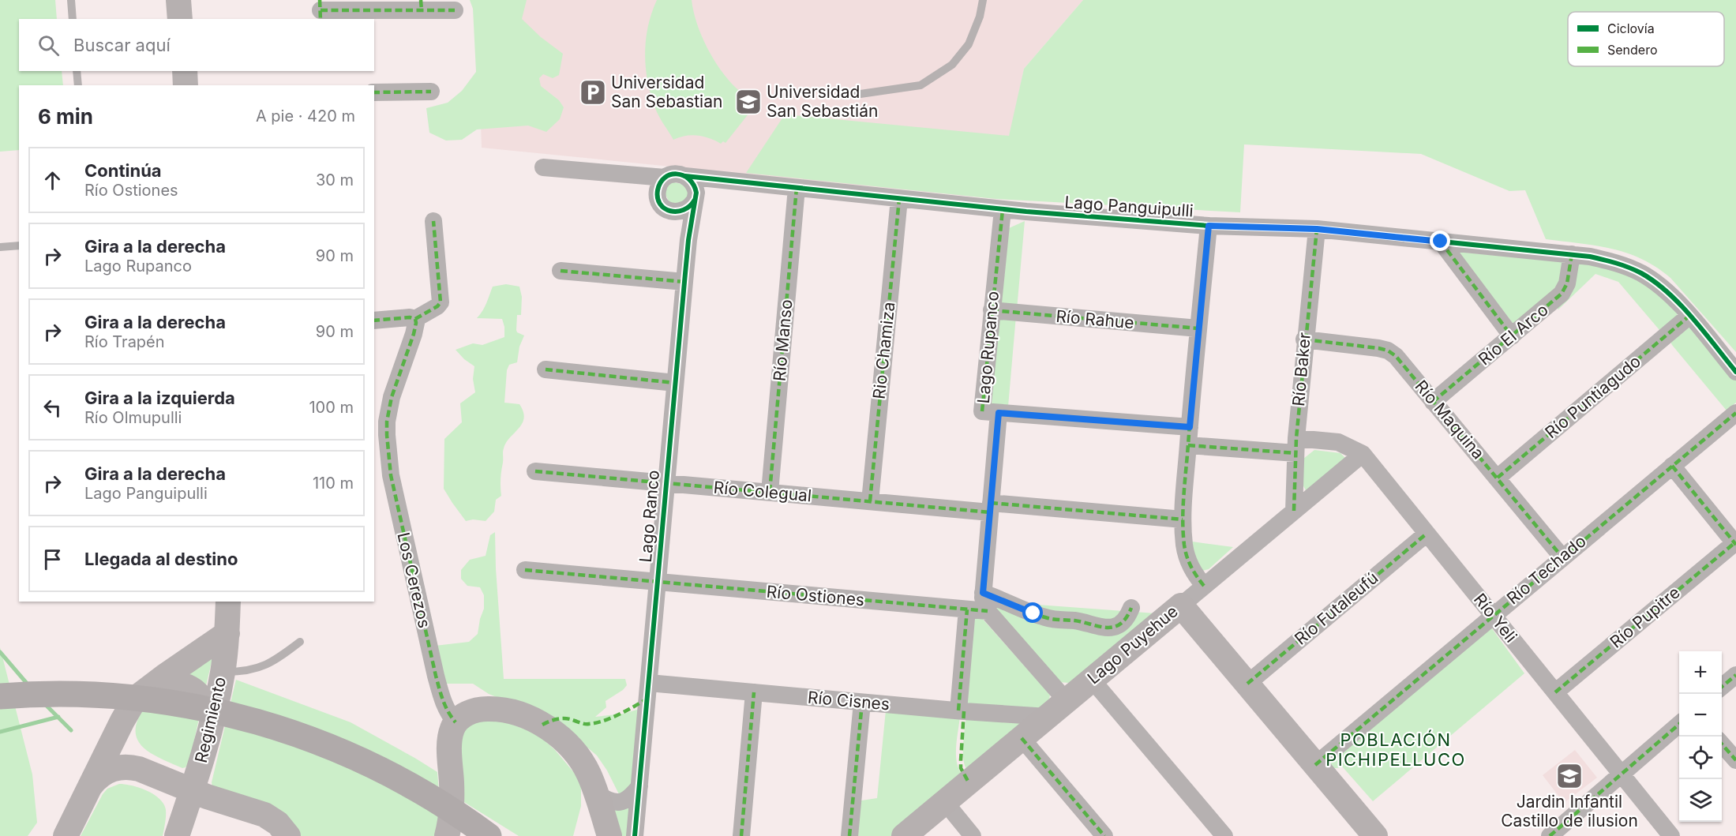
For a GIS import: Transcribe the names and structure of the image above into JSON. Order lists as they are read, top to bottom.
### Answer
{
  "streets": {
    "street": [
      "Lago Panguipulli",
      "Río Rahue",
      "Río El Arco",
      "Río Manso",
      "Lago Rupanco",
      "Rio Chamiza",
      "Río Baker",
      "Río Puntiagudo",
      "Río Maquina",
      "Río Colegual",
      "Lago Ranco",
      "Río Techado",
      "Los Cerezos",
      "Río Ostiones",
      "Río Futaleufú",
      "Río Pupitre",
      "Río Yeli",
      "Lago Puyehue",
      "Río Cisnes",
      "Regimiento"
    ]
  },
  "crossings": [
    ["Lago Panguipulli", "Río El Arco"],
    ["Lago Panguipulli", "Río Manso"],
    ["Lago Panguipulli", "Lago Rupanco"],
    ["Lago Panguipulli", "Rio Chamiza"],
    ["Lago Panguipulli", "Río Baker"],
    ["Lago Panguipulli", "Río Puntiagudo"],
    ["Lago Panguipulli", "Lago Ranco"],
    ["Río Rahue", "Lago Rupanco"],
    ["Río El Arco", "Río Maquina"],
    ["Río Manso", "Río Colegual"],
    ["Lago Rupanco", "Río Colegual"],
    ["Lago Rupanco", "Río Ostiones"],
    ["Rio Chamiza", "Río Colegual"],
    ["Río Baker", "Río Maquina"],
    ["Río Baker", "Río Yeli"],
    ["Río Baker", "Lago Puyehue"],
    ["Río Puntiagudo", "Río Maquina"],
    ["Río Maquina", "Río Techado"],
    ["Río Colegual", "Lago Ranco"],
    ["Lago Ranco", "Río Ostiones"],
    ["Lago Ranco", "Río Cisnes"],
    ["Río Techado", "Río Yeli"],
    ["Río Futaleufú", "Río Yeli"],
    ["Río Pupitre", "Río Yeli"],
    ["Río Yeli", "Lago Puyehue"],
    ["Lago Puyehue", "Río Cisnes"]
  ],
  "districts": ["POBLACIÓN PICHIPELLUCO"],
  "places": {
    "parking": ["Universidad San Sebastian"],
    "school or university": ["Universidad San Sebastián", "Jardin Infantil Castillo de ilusion"]
  },
  "legend": ["Ciclovía", "Sendero"],
  "page": {
    "search": "Buscar aquí",
    "heading": ["6 min", "A pie · 420 m"],
    "list": [
      ["Continúa", "Río Ostiones", "30 m"],
      ["Gira a la derecha", "Lago Rupanco", "90 m"],
      ["Gira a la derecha", "Río Trapén", "90 m"],
      ["Gira a la izquierda", "Río Olmupulli", "100 m"],
      ["Gira a la derecha", "Lago Panguipulli", "110 m"],
      "Llegada al destino"
    ],
    "map_buttons": ["+", "−"]
  }
}
